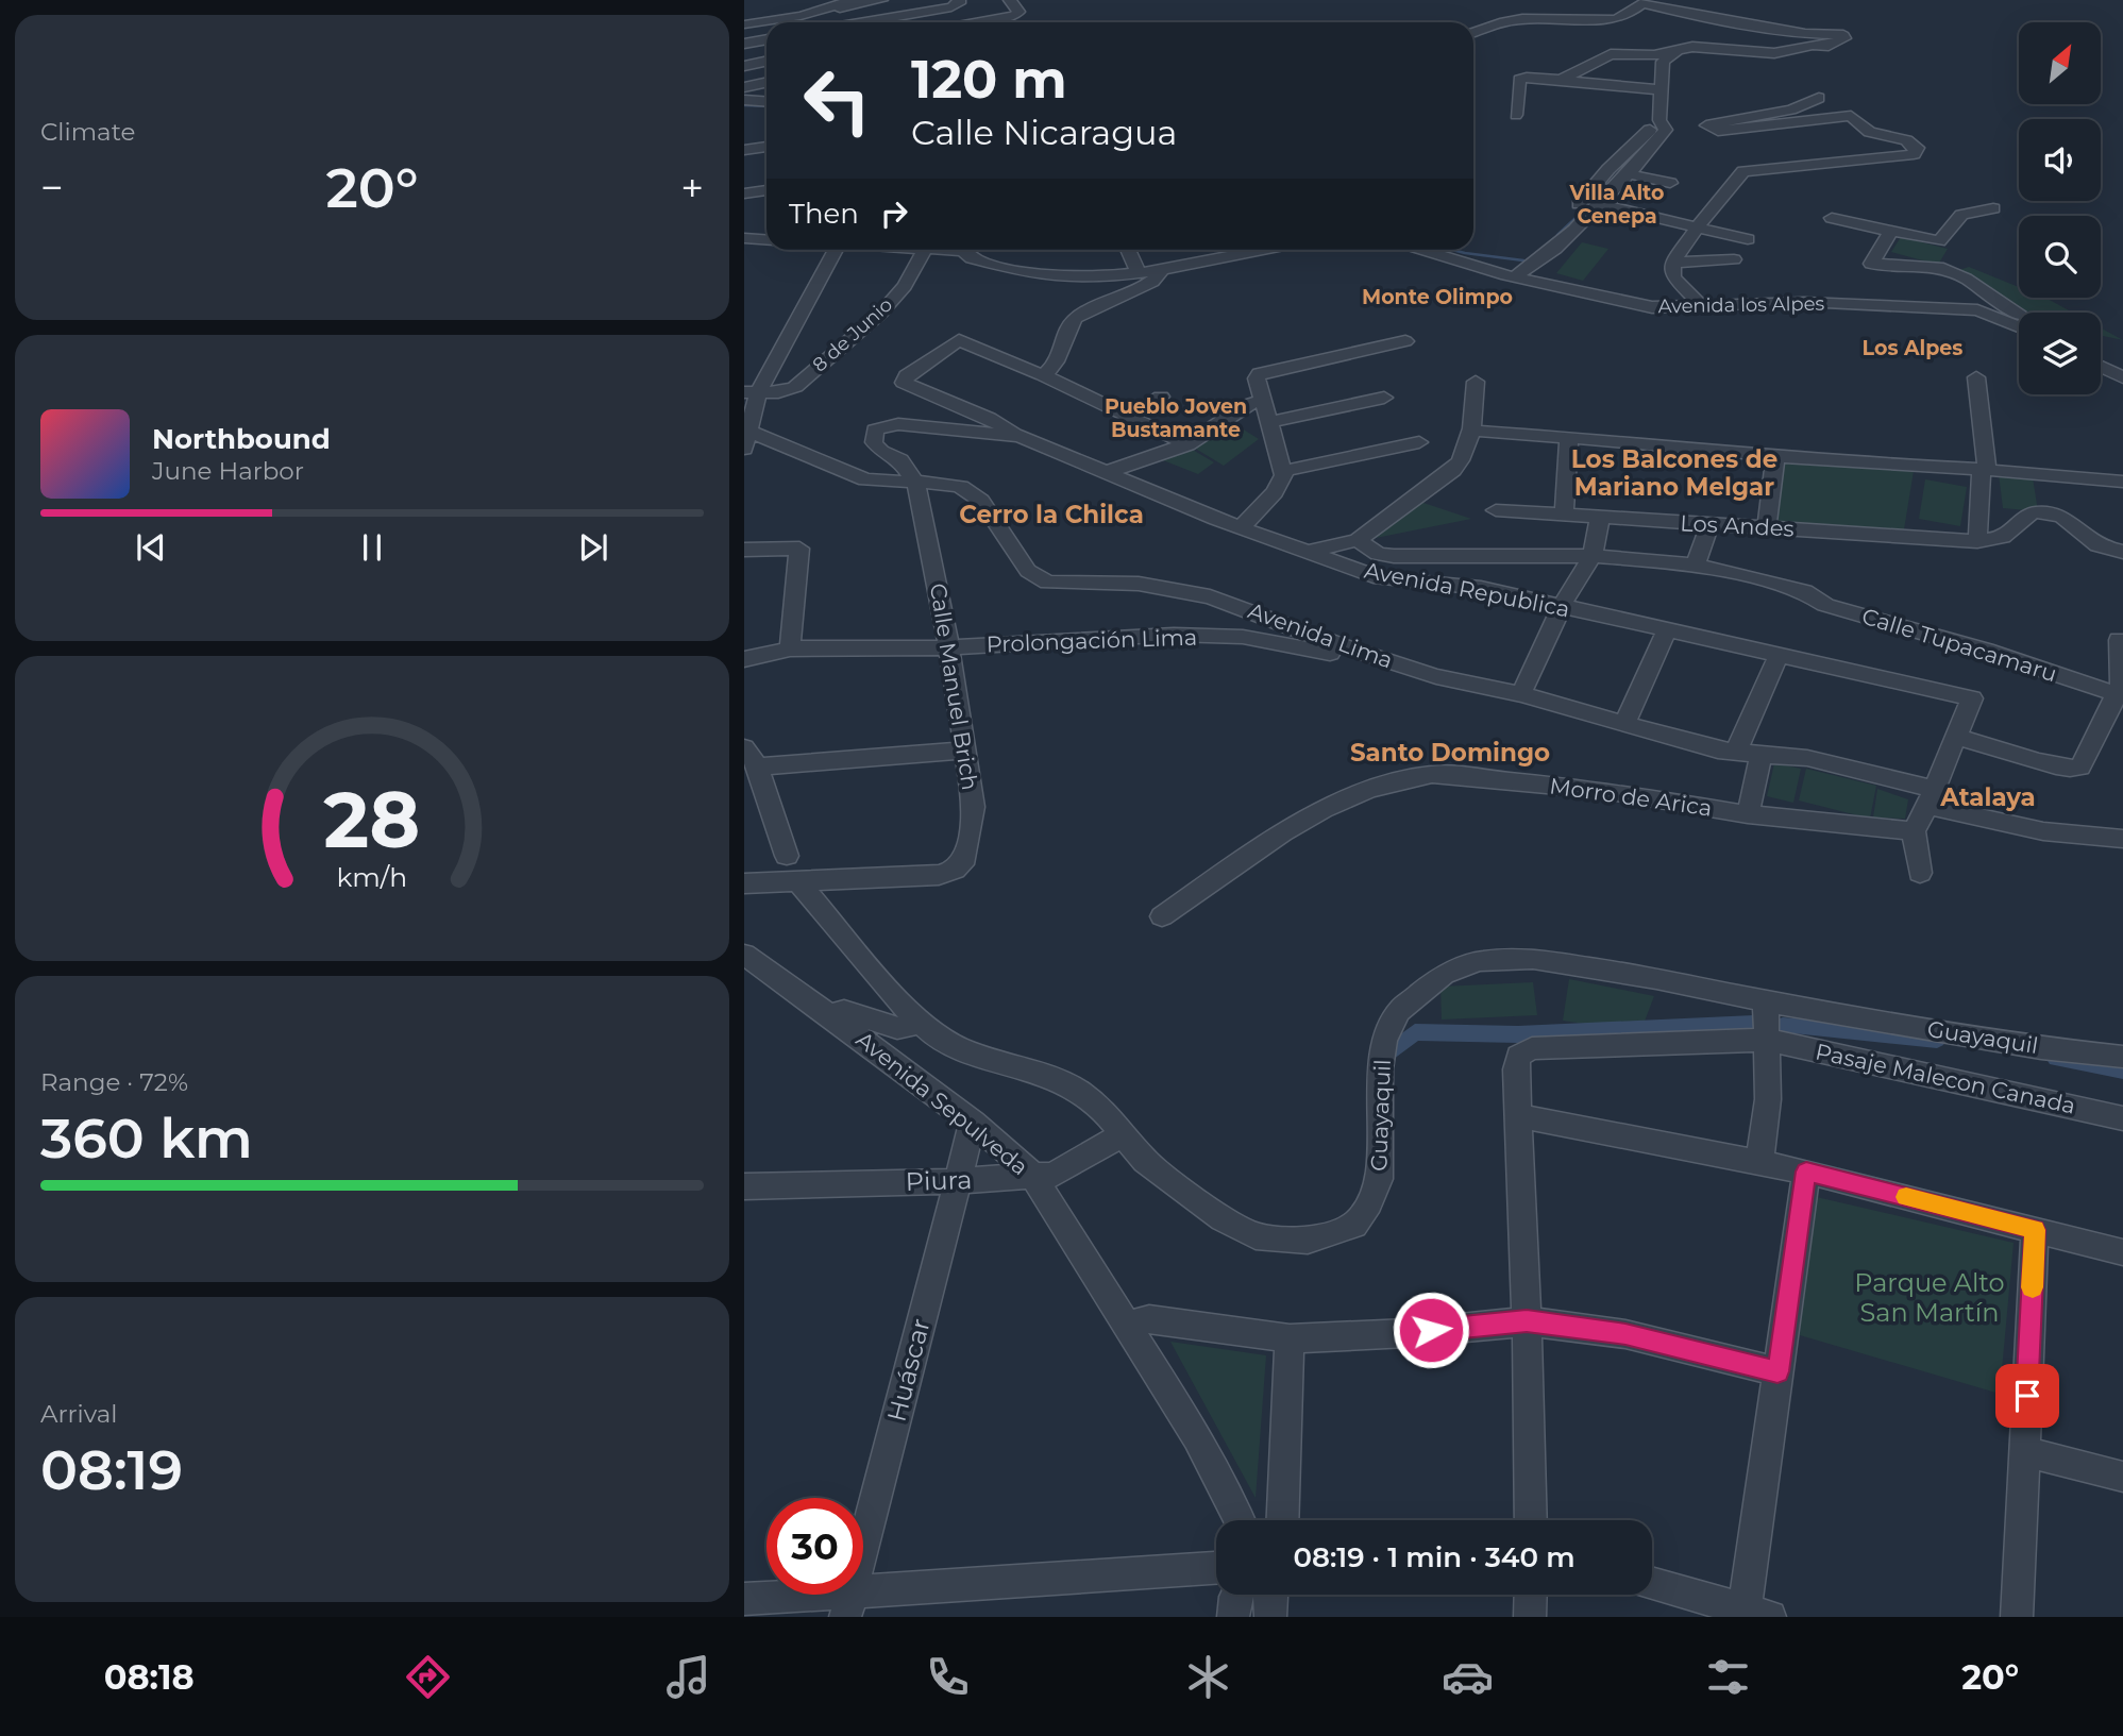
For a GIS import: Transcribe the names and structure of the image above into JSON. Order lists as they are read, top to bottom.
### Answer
{
  "streets": {
    "street": [
      "Avenida los Alpes",
      "8 de Junio",
      "Los Andes",
      "Avenida Republica",
      "Avenida Lima",
      "Prolongación Lima",
      "Calle Tupacamaru",
      "Calle Manuel Brich",
      "Morro de Arica",
      "Guayaquil",
      "Pasaje Malecon Canada",
      "Avenida Sepulveda",
      "Piura",
      "Huáscar"
    ]
  },
  "crossings": [
    ["Avenida Republica", "Avenida Lima"],
    ["Avenida Republica", "Calle Manuel Brich"],
    ["Avenida Lima", "Prolongación Lima"],
    ["Avenida Lima", "Calle Manuel Brich"],
    ["Prolongación Lima", "Calle Manuel Brich"],
    ["Calle Manuel Brich", "Guayaquil"],
    ["Guayaquil", "Piura"],
    ["Avenida Sepulveda", "Piura"],
    ["Avenida Sepulveda", "Huáscar"],
    ["Piura", "Huáscar"]
  ],
  "districts": [
    "Villa Alto Cenepa",
    "Monte Olimpo",
    "Los Alpes",
    "Pueblo Joven Bustamante",
    "Los Balcones de Mariano Melgar",
    "Cerro la Chilca",
    "Santo Domingo",
    "Atalaya"
  ],
  "parks": ["Parque Alto San Martín"],
  "north": "top right",
  "page": {
    "tile": [
      "Climate",
      ["Range · 72%", "360 km"],
      ["Arrival", "08:19"]
    ],
    "turn": ["120 m", "Calle Nicaragua"],
    "heat": ["−", "20°", "+"],
    "then": "Then",
    "song": ["Northbound", "June Harbor"],
    "limit": "30",
    "trip": "08:19 · 1 min · 340 m",
    "tabs": ["08:18", "20°"],
    "gauge": ["28", "km/h"]
  }
}
